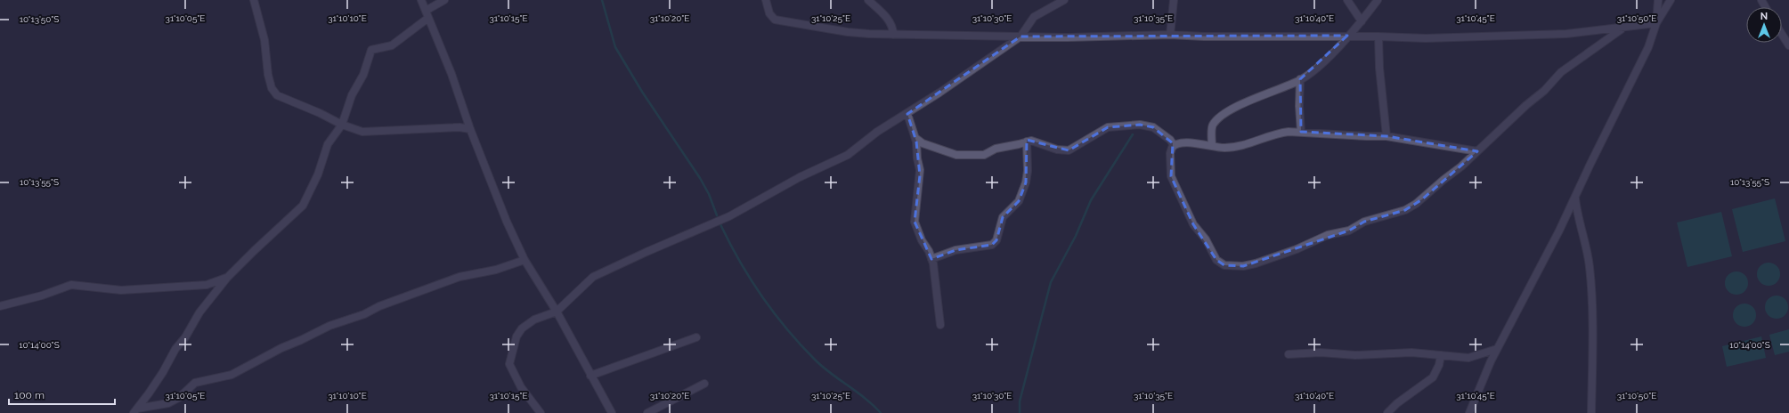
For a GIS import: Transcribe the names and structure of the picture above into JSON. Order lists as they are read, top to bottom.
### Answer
{
  "scale_bar": "100 m",
  "north": "top",
  "coordinates": [
    "31°10'05\"E",
    "31°10'10\"E",
    "31°10'15\"E",
    "31°10'20\"E",
    "31°10'25\"E",
    "31°10'30\"E",
    "31°10'35\"E",
    "31°10'40\"E",
    "31°10'45\"E",
    "31°10'50\"E",
    "10°13'50\"S",
    "10°13'55\"S",
    "10°14'00\"S"
  ]
}
